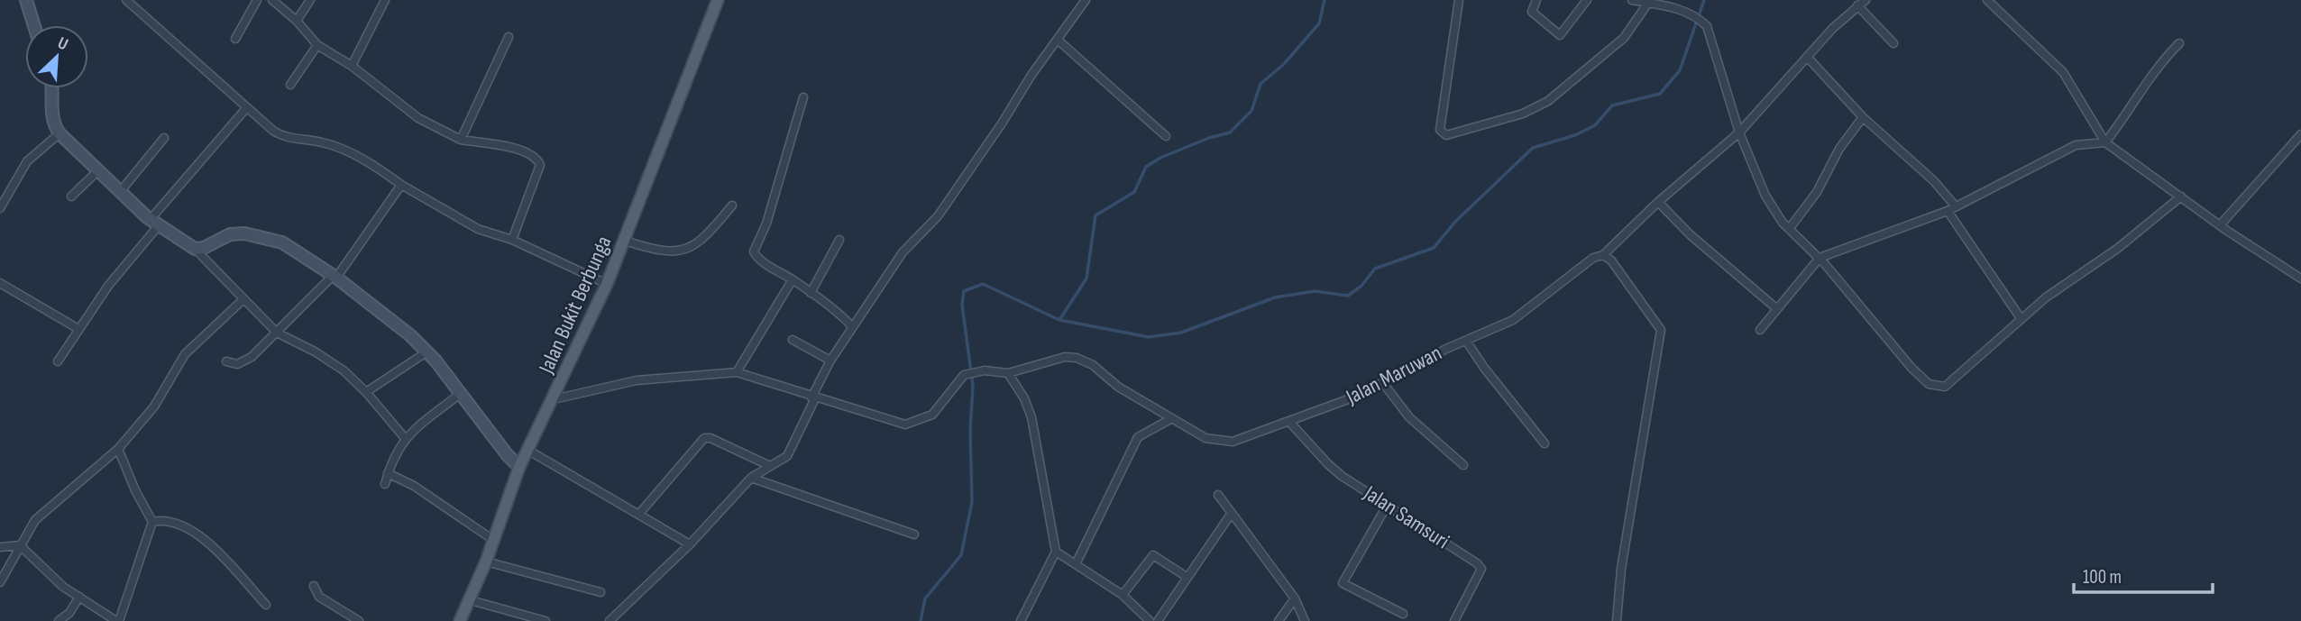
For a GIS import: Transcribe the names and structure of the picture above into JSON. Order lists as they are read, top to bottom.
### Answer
{
  "streets": {
    "main road": ["Jalan Bukit Berbunga"],
    "street": ["Jalan Maruwan", "Jalan Samsuri"]
  },
  "crossings": [
    ["Jalan Maruwan", "Jalan Samsuri"]
  ],
  "scale_bar": "100 m",
  "north": "top right"
}
